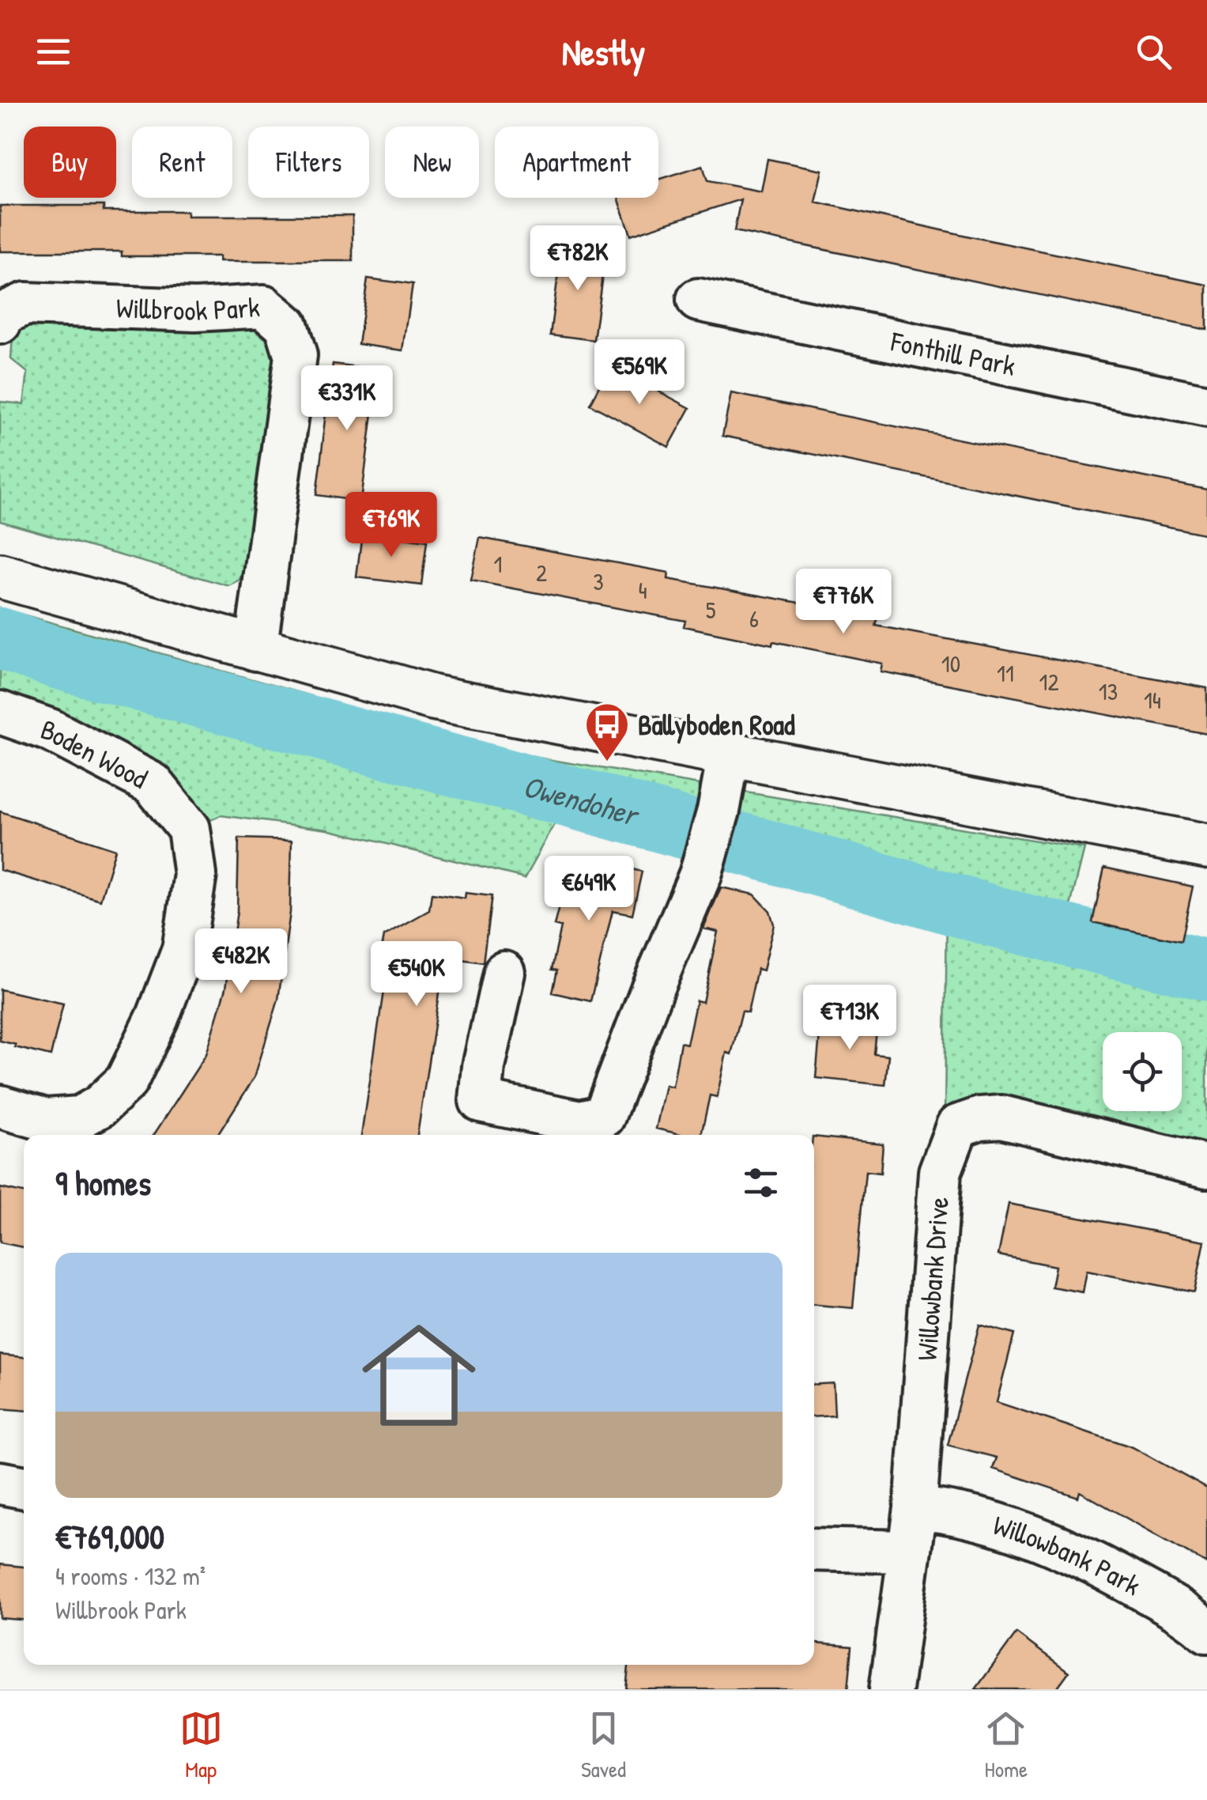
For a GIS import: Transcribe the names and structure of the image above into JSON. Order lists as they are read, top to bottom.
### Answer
{
  "streets": {
    "street": [
      "Willbrook Park",
      "Fonthill Park",
      "Boden Wood",
      "Willowbank Drive",
      "Willowbank Park"
    ]
  },
  "crossings": [
    ["Willowbank Drive", "Willowbank Park"]
  ],
  "water": ["Owendoher"],
  "places": {
    "bus stop": ["Ballyboden Road"]
  },
  "house_numbers": [
    "1",
    "2",
    "3",
    "4",
    "5",
    "6",
    "10",
    "11",
    "12",
    "13",
    "14"
  ],
  "page": {
    "header": "Nestly",
    "chip": [
      "Buy",
      "Rent",
      "Filters",
      "New",
      "Apartment"
    ],
    "price": [
      "€782K",
      "€569K",
      "€331K",
      "€769K",
      "€776K",
      "€649K",
      "€482K",
      "€540K",
      "€713K"
    ],
    "heading": "9 homes",
    "list": [
      {
        "name": "€769,000",
        "note": "4 rooms · 132 m² · Willbrook Park"
      }
    ],
    "tabs": ["Map", "Saved", "Home"]
  }
}
